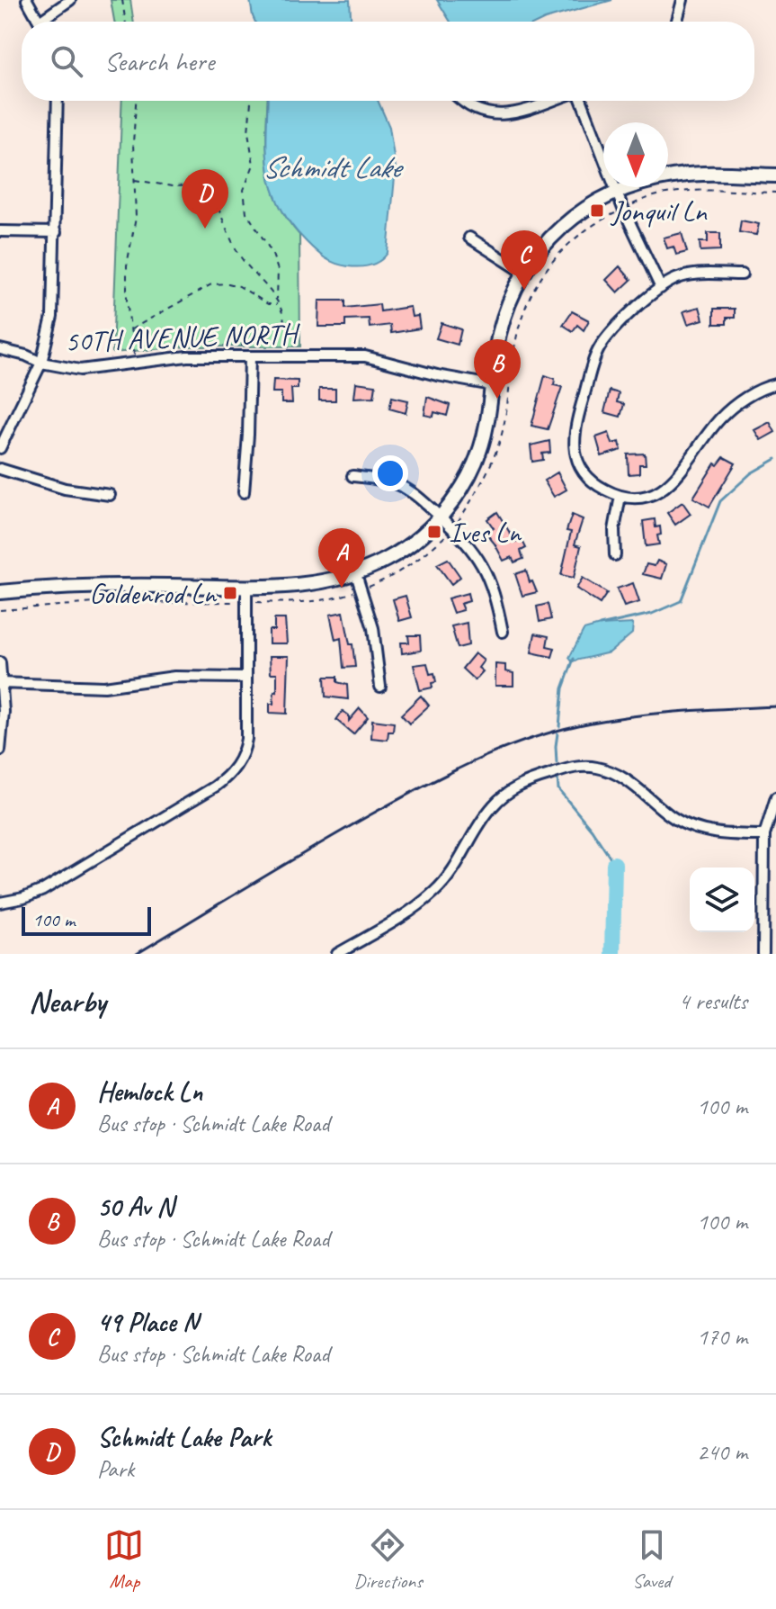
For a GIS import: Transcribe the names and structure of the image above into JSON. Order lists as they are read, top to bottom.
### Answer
{
  "streets": {
    "street": ["50TH AVENUE NORTH"]
  },
  "water": ["Schmidt Lake"],
  "places": {
    "transit": ["Jonquil Ln", "Ives Ln", "Goldenrod Ln"]
  },
  "scale_bar": "100 m",
  "north": "bottom",
  "page": {
    "search": "Search here",
    "pins": [
      "D",
      "C",
      "B",
      "A"
    ],
    "scale": "100 m",
    "heading": ["Nearby", "4 results"],
    "list": [
      {
        "mark": "A",
        "name": "Hemlock Ln",
        "note": "Bus stop · Schmidt Lake Road",
        "value": "100 m"
      },
      {
        "mark": "B",
        "name": "50 Av N",
        "note": "Bus stop · Schmidt Lake Road",
        "value": "100 m"
      },
      {
        "mark": "C",
        "name": "49 Place N",
        "note": "Bus stop · Schmidt Lake Road",
        "value": "170 m"
      },
      {
        "mark": "D",
        "name": "Schmidt Lake Park",
        "note": "Park",
        "value": "240 m"
      }
    ],
    "nav": ["Map", "Directions", "Saved"]
  }
}
